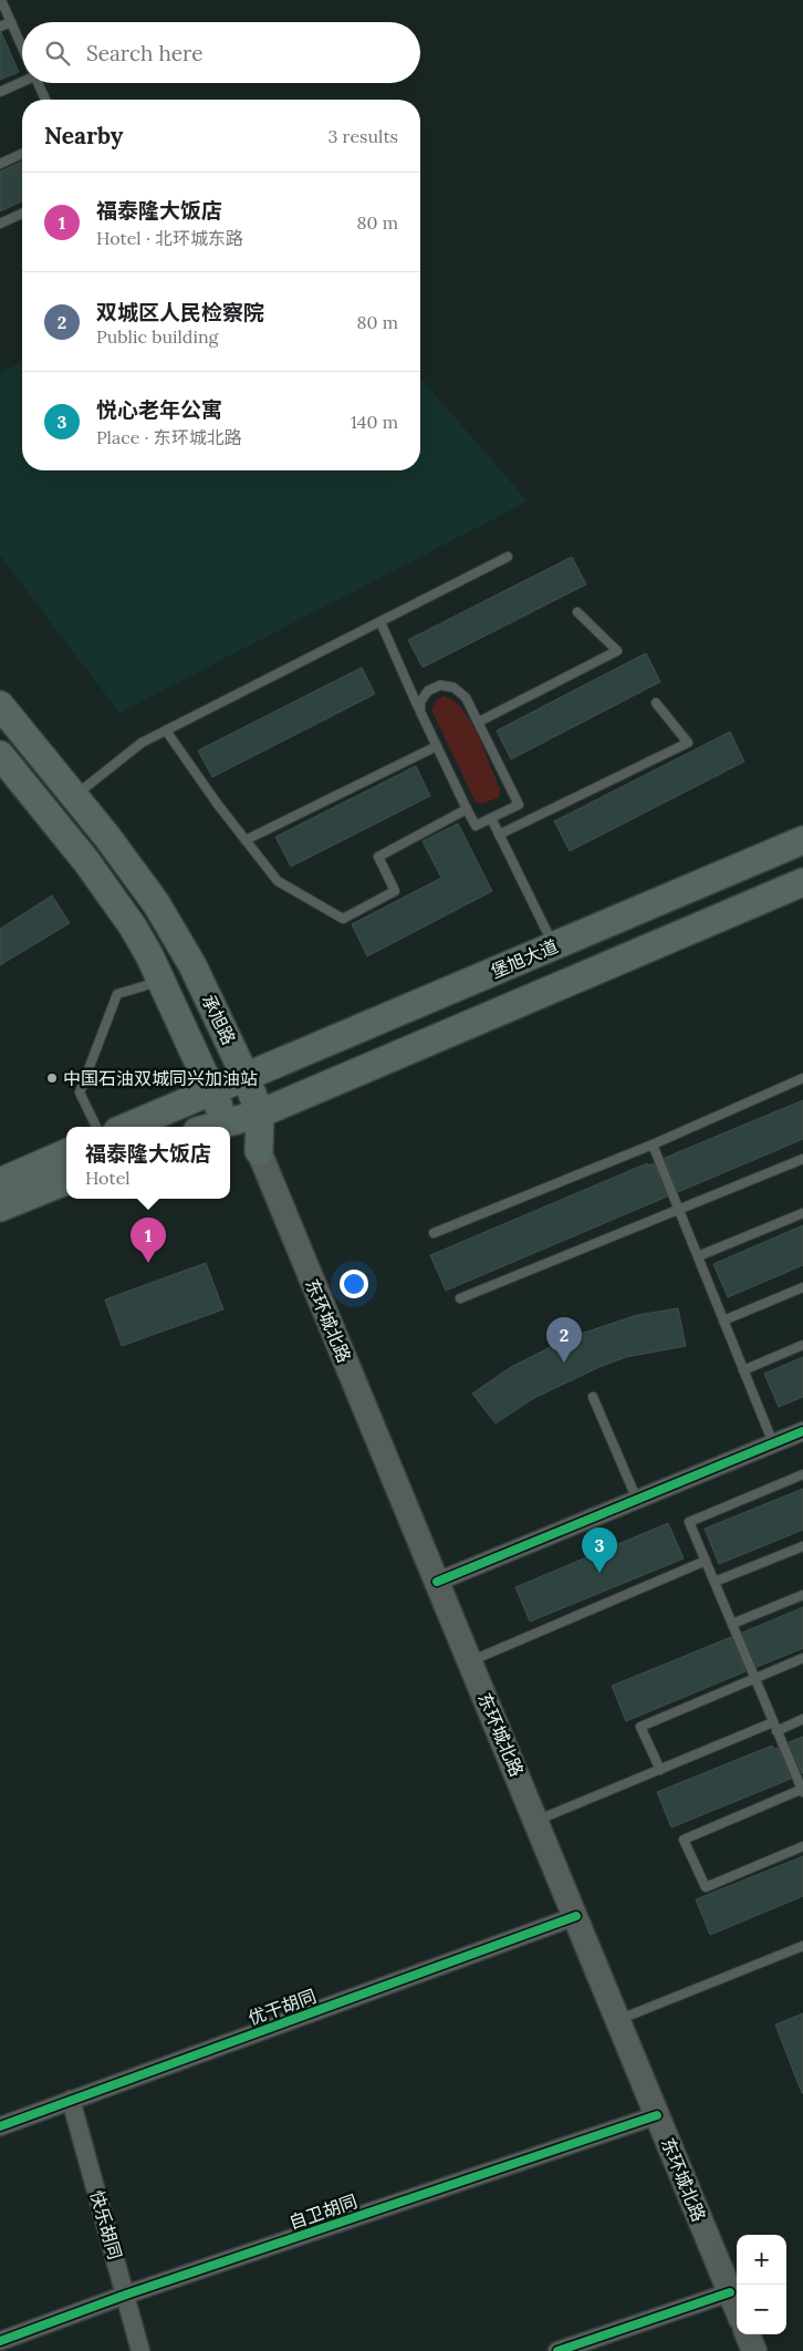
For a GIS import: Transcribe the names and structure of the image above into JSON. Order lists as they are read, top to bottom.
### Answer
{
  "streets": {
    "main road": ["堡旭大道", "承旭路", "东环城北路"],
    "street": ["优干胡同", "自卫胡同", "快乐胡同"]
  },
  "crossings": [
    ["堡旭大道", "承旭路"],
    ["承旭路", "东环城北路"],
    ["东环城北路", "优干胡同"],
    ["东环城北路", "自卫胡同"],
    ["优干胡同", "快乐胡同"],
    ["自卫胡同", "快乐胡同"]
  ],
  "places": ["中国石油双城同兴加油站"],
  "page": {
    "search": "Search here",
    "heading": ["Nearby", "3 results"],
    "list": [
      {
        "mark": "1",
        "name": "福泰隆大饭店",
        "note": "Hotel · 北环城东路",
        "value": "80 m"
      },
      {
        "mark": "2",
        "name": "双城区人民检察院",
        "note": "Public building",
        "value": "80 m"
      },
      {
        "mark": "3",
        "name": "悦心老年公寓",
        "note": "Place · 东环城北路",
        "value": "140 m"
      }
    ],
    "popup": ["福泰隆大饭店", "Hotel"],
    "pins": ["1", "2", "3"],
    "map_buttons": ["+", "−"]
  }
}
